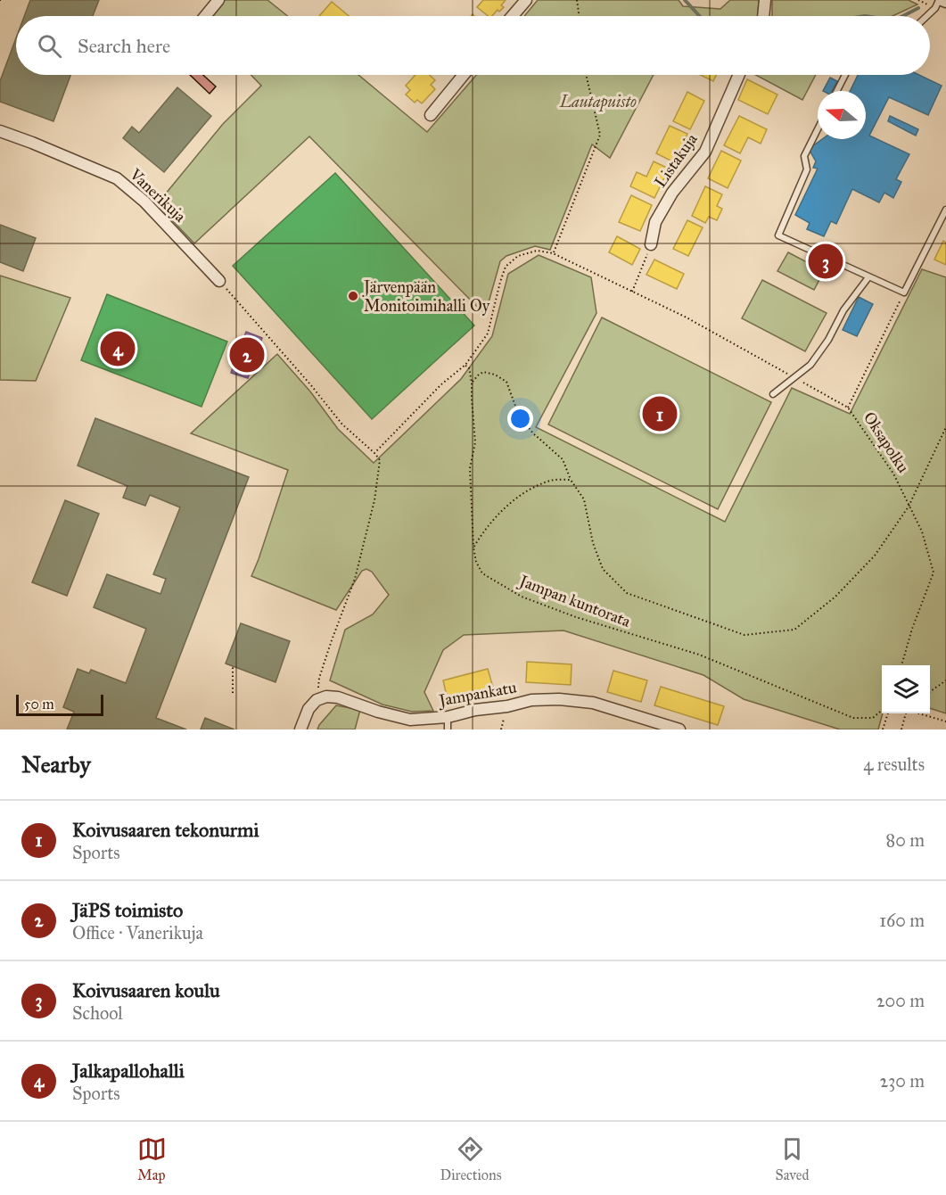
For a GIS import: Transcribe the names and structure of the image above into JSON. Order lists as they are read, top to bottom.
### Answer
{
  "streets": {
    "street": ["Listakuja", "Vanerikuja", "Jampankatu"],
    "path": ["Oksapolku", "Jampan kuntorata"]
  },
  "crossings": [
    ["Oksapolku", "Jampan kuntorata"]
  ],
  "parks": ["Lautapuisto"],
  "places": ["Järvenpään Monitoimihalli Oy"],
  "scale_bar": "50 m",
  "north": "left",
  "page": {
    "search": "Search here",
    "pins": [
      "3",
      "4",
      "2",
      "1"
    ],
    "scale": "50 m",
    "heading": ["Nearby", "4 results"],
    "list": [
      {
        "mark": "1",
        "name": "Koivusaaren tekonurmi",
        "note": "Sports",
        "value": "80 m"
      },
      {
        "mark": "2",
        "name": "JäPS toimisto",
        "note": "Office · Vanerikuja",
        "value": "160 m"
      },
      {
        "mark": "3",
        "name": "Koivusaaren koulu",
        "note": "School",
        "value": "200 m"
      },
      {
        "mark": "4",
        "name": "Jalkapallohalli",
        "note": "Sports",
        "value": "230 m"
      }
    ],
    "nav": ["Map", "Directions", "Saved"]
  }
}
